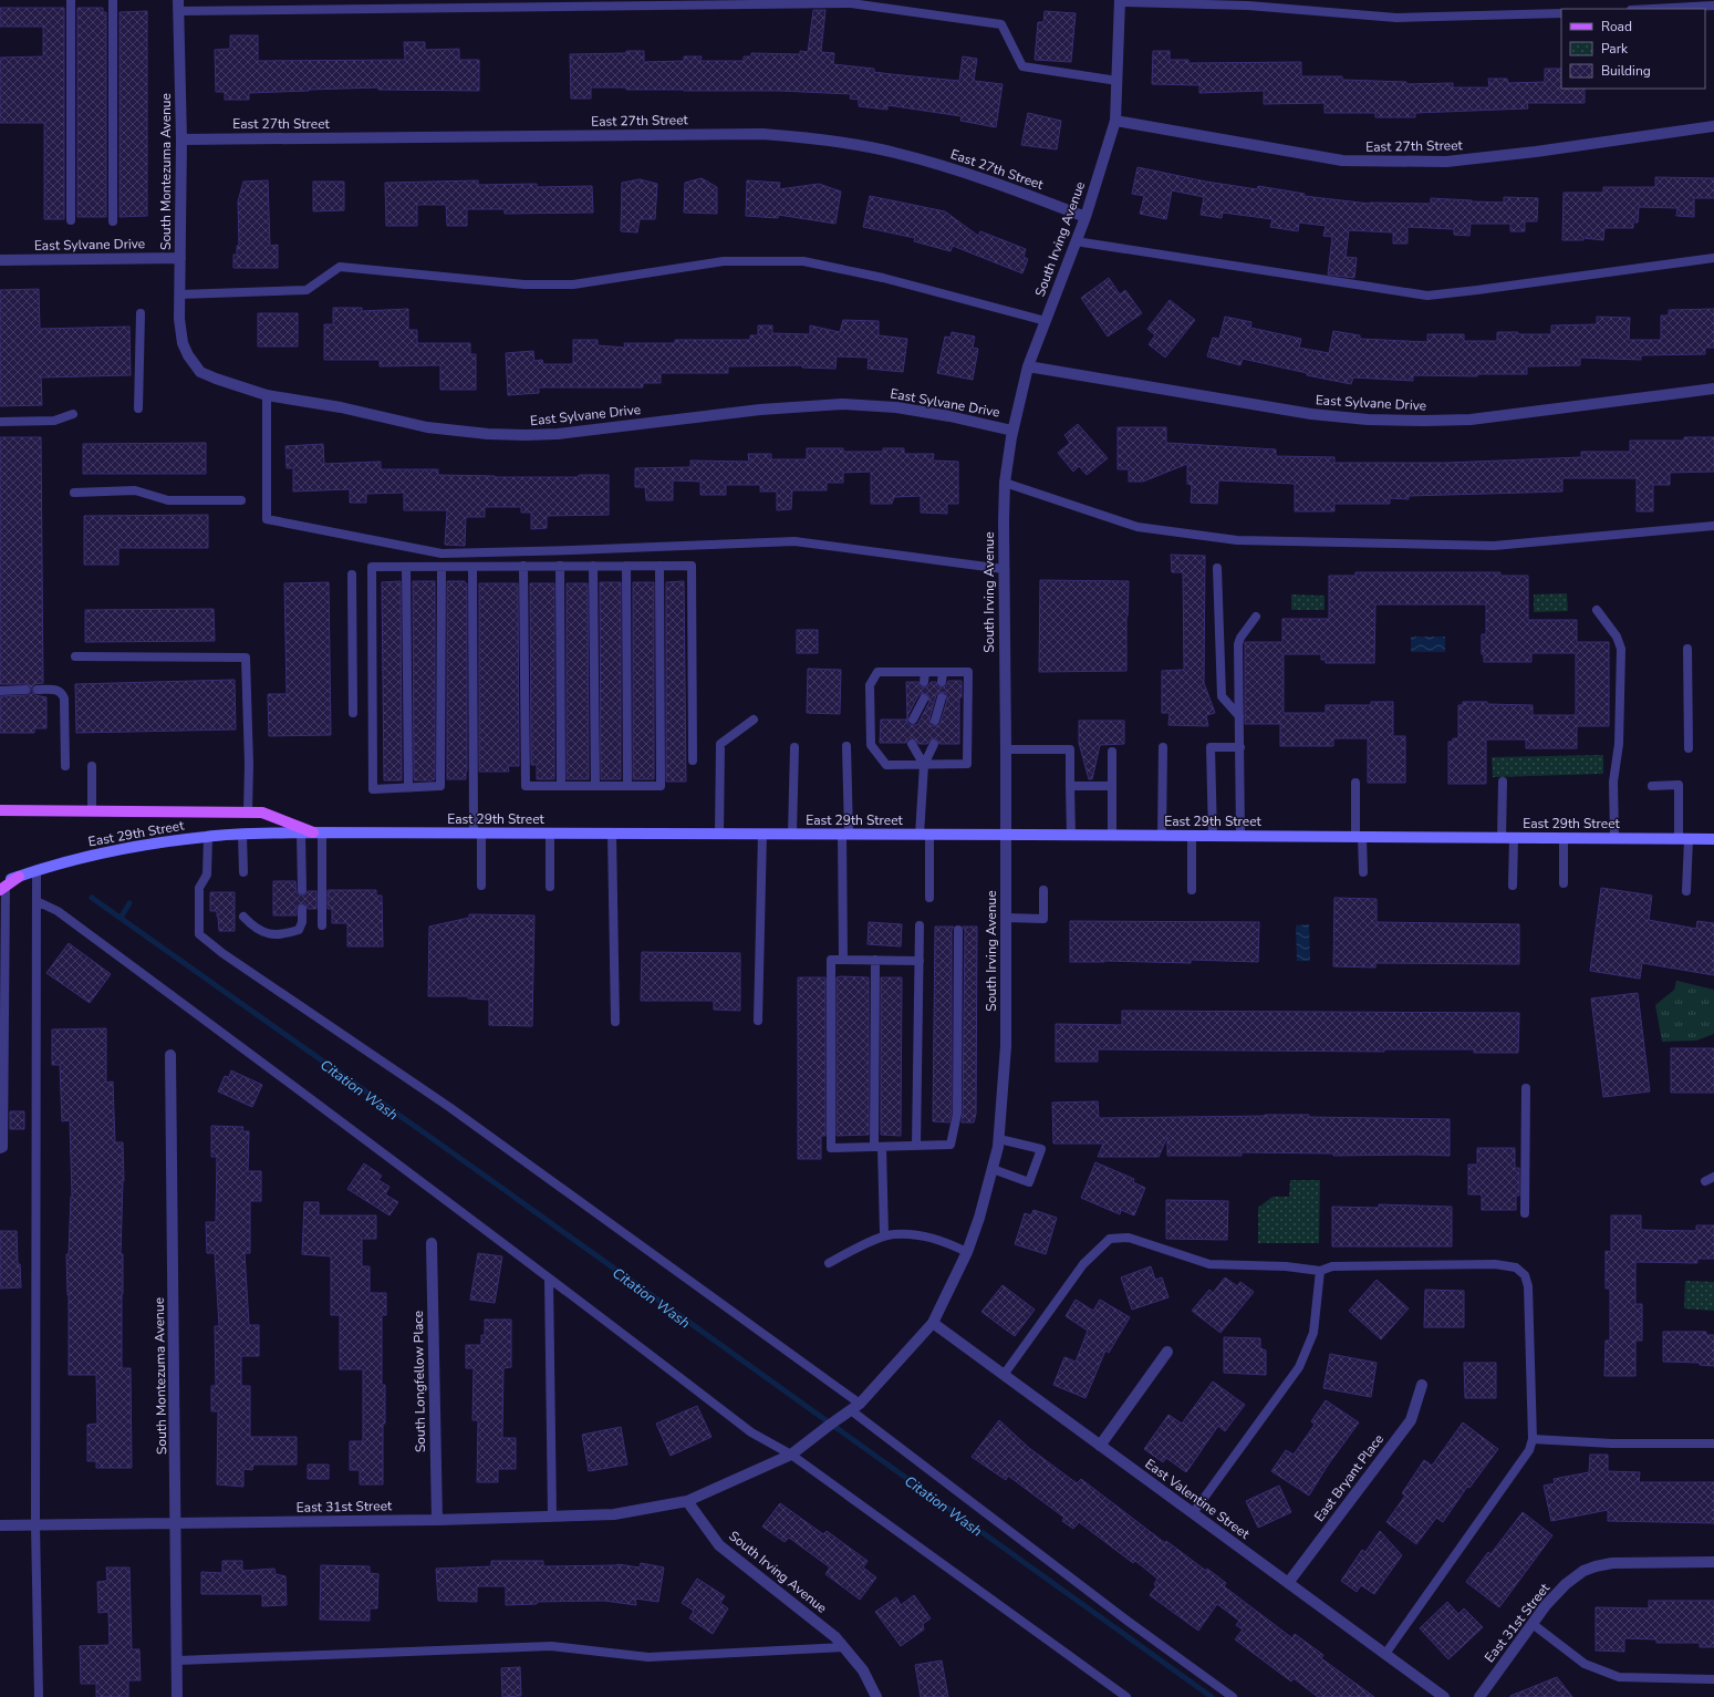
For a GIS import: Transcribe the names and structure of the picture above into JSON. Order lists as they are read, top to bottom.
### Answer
{
  "streets": {
    "street": [
      "East 27th Street",
      "South Montezuma Avenue",
      "South Irving Avenue",
      "East Sylvane Drive",
      "East 29th Street",
      "South Longfellow Place",
      "East Bryant Place",
      "East Valentine Street",
      "East 31st Street"
    ]
  },
  "crossings": [
    ["East 27th Street", "South Montezuma Avenue"],
    ["East 27th Street", "South Irving Avenue"],
    ["South Montezuma Avenue", "East Sylvane Drive"],
    ["South Montezuma Avenue", "East 31st Street"],
    ["South Irving Avenue", "East Sylvane Drive"],
    ["South Irving Avenue", "East 29th Street"],
    ["South Irving Avenue", "East Valentine Street"],
    ["South Irving Avenue", "East 31st Street"],
    ["South Longfellow Place", "East 31st Street"],
    ["East Bryant Place", "East Valentine Street"]
  ],
  "water": ["Citation Wash"],
  "legend": ["Road", "Park", "Building"]
}
